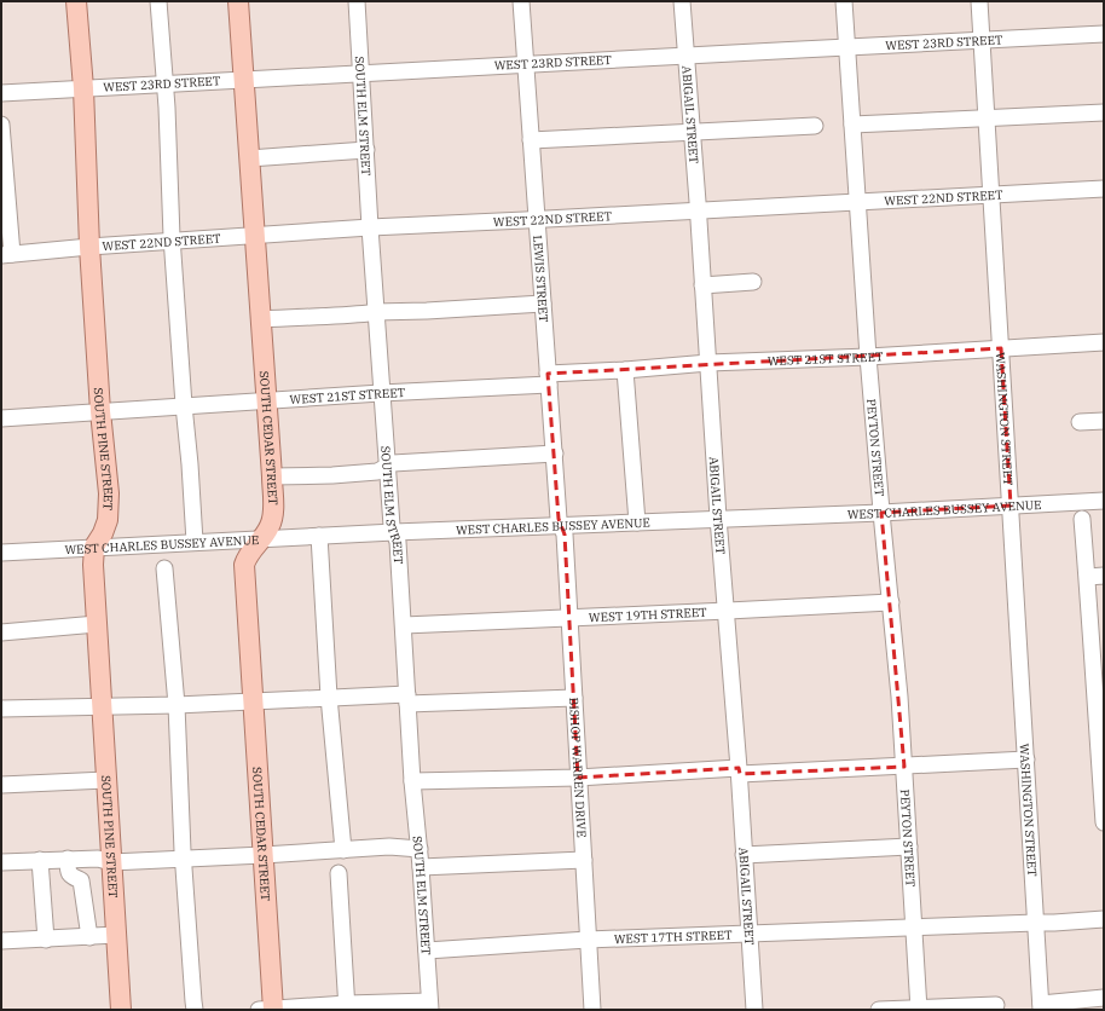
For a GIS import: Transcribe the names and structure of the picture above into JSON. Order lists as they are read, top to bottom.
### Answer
{
  "streets": {
    "main road": ["SOUTH CEDAR STREET", "SOUTH PINE STREET"],
    "street": [
      "WEST 23RD STREET",
      "SOUTH ELM STREET",
      "ABIGAIL STREET",
      "WEST 22ND STREET",
      "LEWIS STREET",
      "WEST 21ST STREET",
      "WASHINGTON STREET",
      "PEYTON STREET",
      "WEST CHARLES BUSSEY AVENUE",
      "WEST 19TH STREET",
      "BISHOP WARREN DRIVE",
      "WEST 17TH STREET"
    ]
  },
  "crossings": [
    ["WEST 23RD STREET", "SOUTH ELM STREET"],
    ["WEST 23RD STREET", "ABIGAIL STREET"],
    ["WEST 23RD STREET", "LEWIS STREET"],
    ["WEST 23RD STREET", "WASHINGTON STREET"],
    ["WEST 23RD STREET", "SOUTH CEDAR STREET"],
    ["WEST 23RD STREET", "PEYTON STREET"],
    ["WEST 23RD STREET", "SOUTH PINE STREET"],
    ["SOUTH ELM STREET", "WEST 22ND STREET"],
    ["SOUTH ELM STREET", "WEST 21ST STREET"],
    ["SOUTH ELM STREET", "WEST CHARLES BUSSEY AVENUE"],
    ["SOUTH ELM STREET", "WEST 19TH STREET"],
    ["SOUTH ELM STREET", "WEST 17TH STREET"],
    ["ABIGAIL STREET", "WEST 22ND STREET"],
    ["ABIGAIL STREET", "WEST 21ST STREET"],
    ["ABIGAIL STREET", "WEST CHARLES BUSSEY AVENUE"],
    ["ABIGAIL STREET", "WEST 19TH STREET"],
    ["ABIGAIL STREET", "WEST 17TH STREET"],
    ["WEST 22ND STREET", "LEWIS STREET"],
    ["WEST 22ND STREET", "WASHINGTON STREET"],
    ["WEST 22ND STREET", "SOUTH CEDAR STREET"],
    ["WEST 22ND STREET", "PEYTON STREET"],
    ["WEST 22ND STREET", "SOUTH PINE STREET"],
    ["LEWIS STREET", "WEST 21ST STREET"],
    ["LEWIS STREET", "WEST CHARLES BUSSEY AVENUE"],
    ["LEWIS STREET", "BISHOP WARREN DRIVE"],
    ["WEST 21ST STREET", "WASHINGTON STREET"],
    ["WEST 21ST STREET", "SOUTH CEDAR STREET"],
    ["WEST 21ST STREET", "PEYTON STREET"],
    ["WEST 21ST STREET", "SOUTH PINE STREET"],
    ["WASHINGTON STREET", "WEST CHARLES BUSSEY AVENUE"],
    ["WASHINGTON STREET", "WEST 17TH STREET"],
    ["SOUTH CEDAR STREET", "WEST CHARLES BUSSEY AVENUE"],
    ["PEYTON STREET", "WEST CHARLES BUSSEY AVENUE"],
    ["PEYTON STREET", "WEST 19TH STREET"],
    ["PEYTON STREET", "WEST 17TH STREET"],
    ["SOUTH PINE STREET", "WEST CHARLES BUSSEY AVENUE"],
    ["WEST CHARLES BUSSEY AVENUE", "BISHOP WARREN DRIVE"],
    ["WEST 19TH STREET", "BISHOP WARREN DRIVE"],
    ["BISHOP WARREN DRIVE", "WEST 17TH STREET"]
  ]
}
